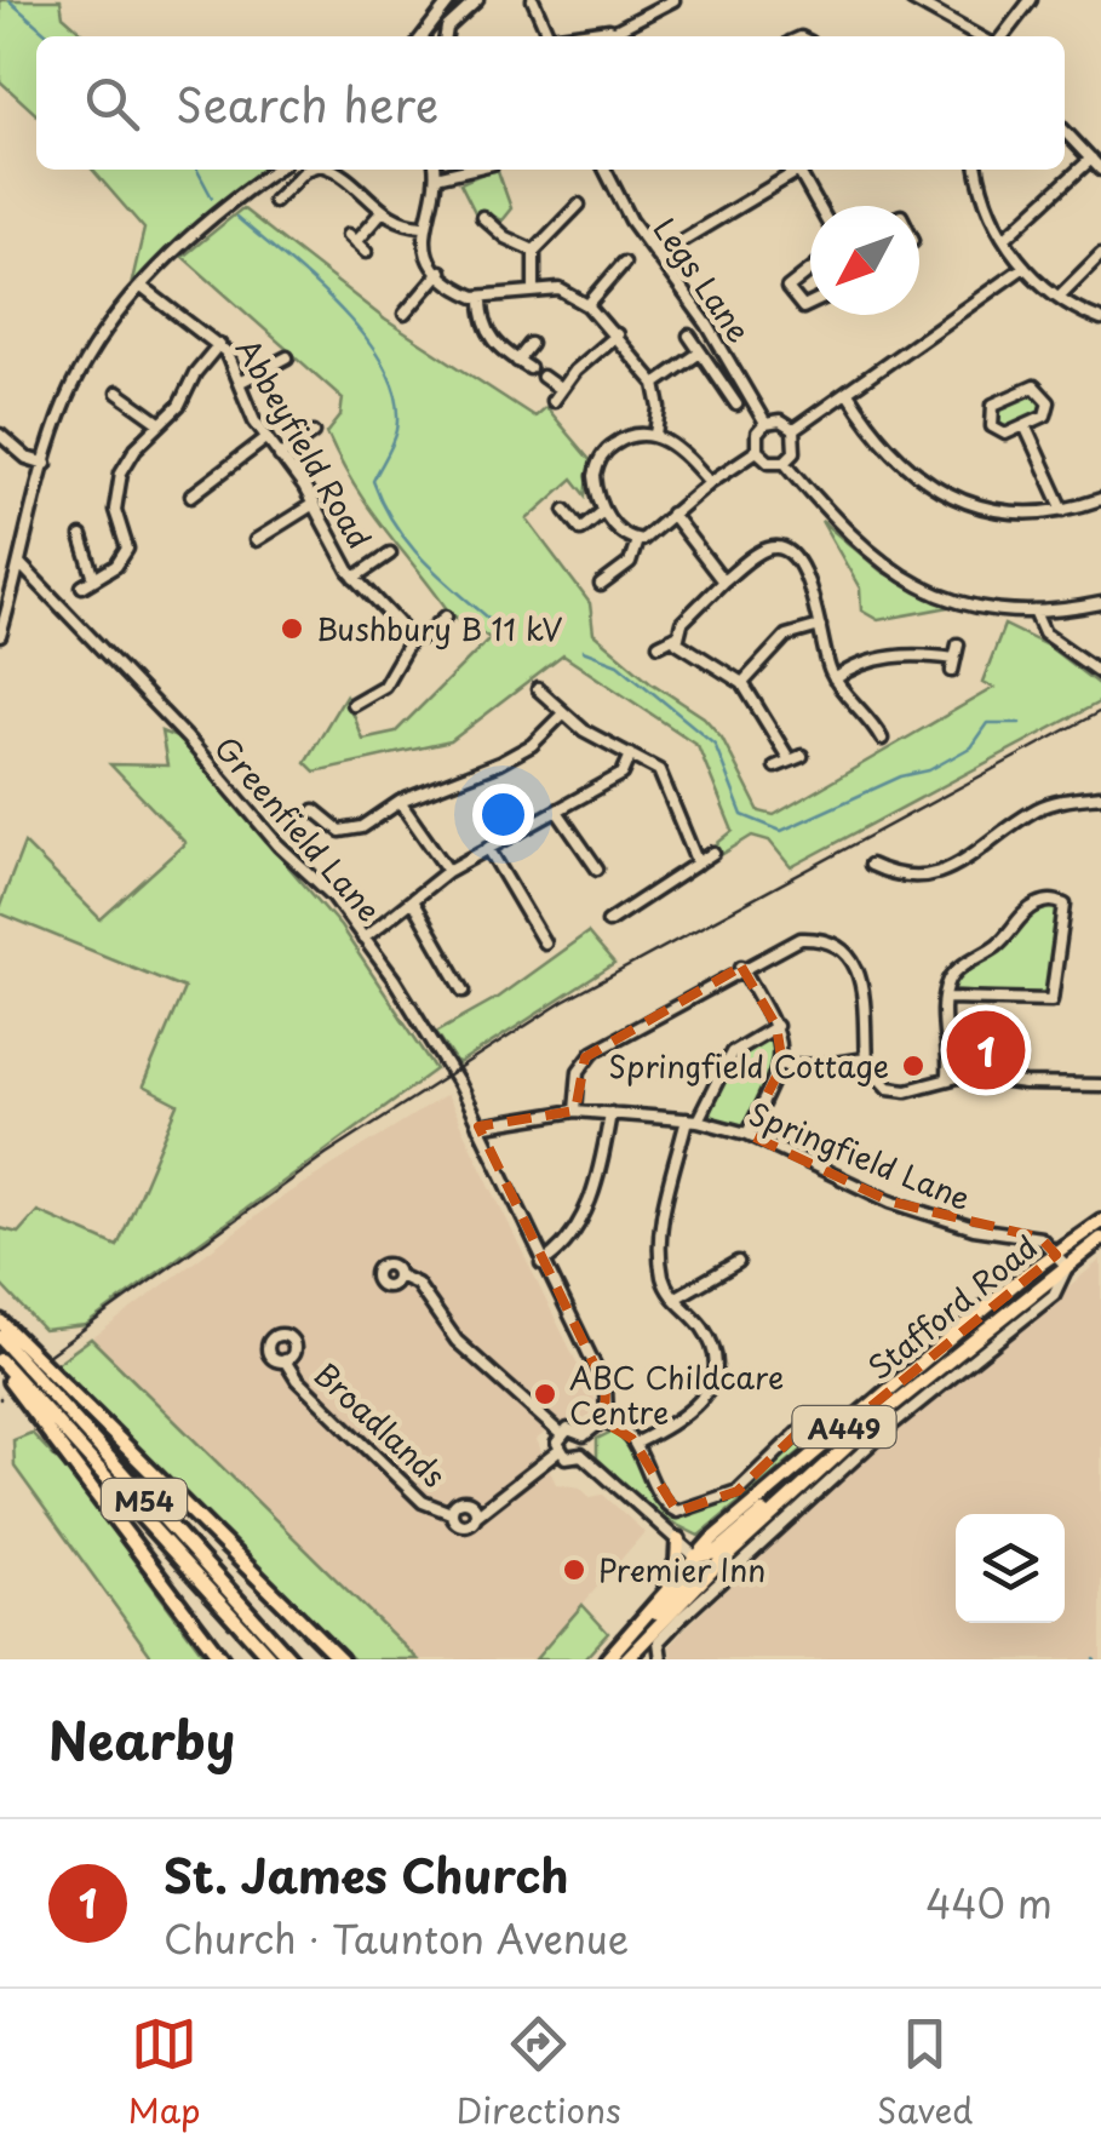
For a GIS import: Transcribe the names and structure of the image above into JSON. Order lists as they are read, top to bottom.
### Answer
{
  "streets": {
    "highway": ["Stafford Road", "A449", "M54"],
    "street": [
      "Legs Lane",
      "Abbeyfield Road",
      "Greenfield Lane",
      "Springfield Lane",
      "Broadlands"
    ]
  },
  "crossings": [
    ["Greenfield Lane", "Springfield Lane"],
    ["Springfield Lane", "Stafford Road"]
  ],
  "places": [
    "Bushbury B 11 kV",
    "Springfield Cottage",
    "ABC Childcare Centre",
    "Premier Inn"
  ],
  "north": "bottom left",
  "page": {
    "search": "Search here",
    "pins": "1",
    "heading": "Nearby",
    "list": [
      {
        "mark": "1",
        "name": "St. James Church",
        "note": "Church · Taunton Avenue",
        "value": "440 m"
      }
    ],
    "nav": ["Map", "Directions", "Saved"]
  }
}
